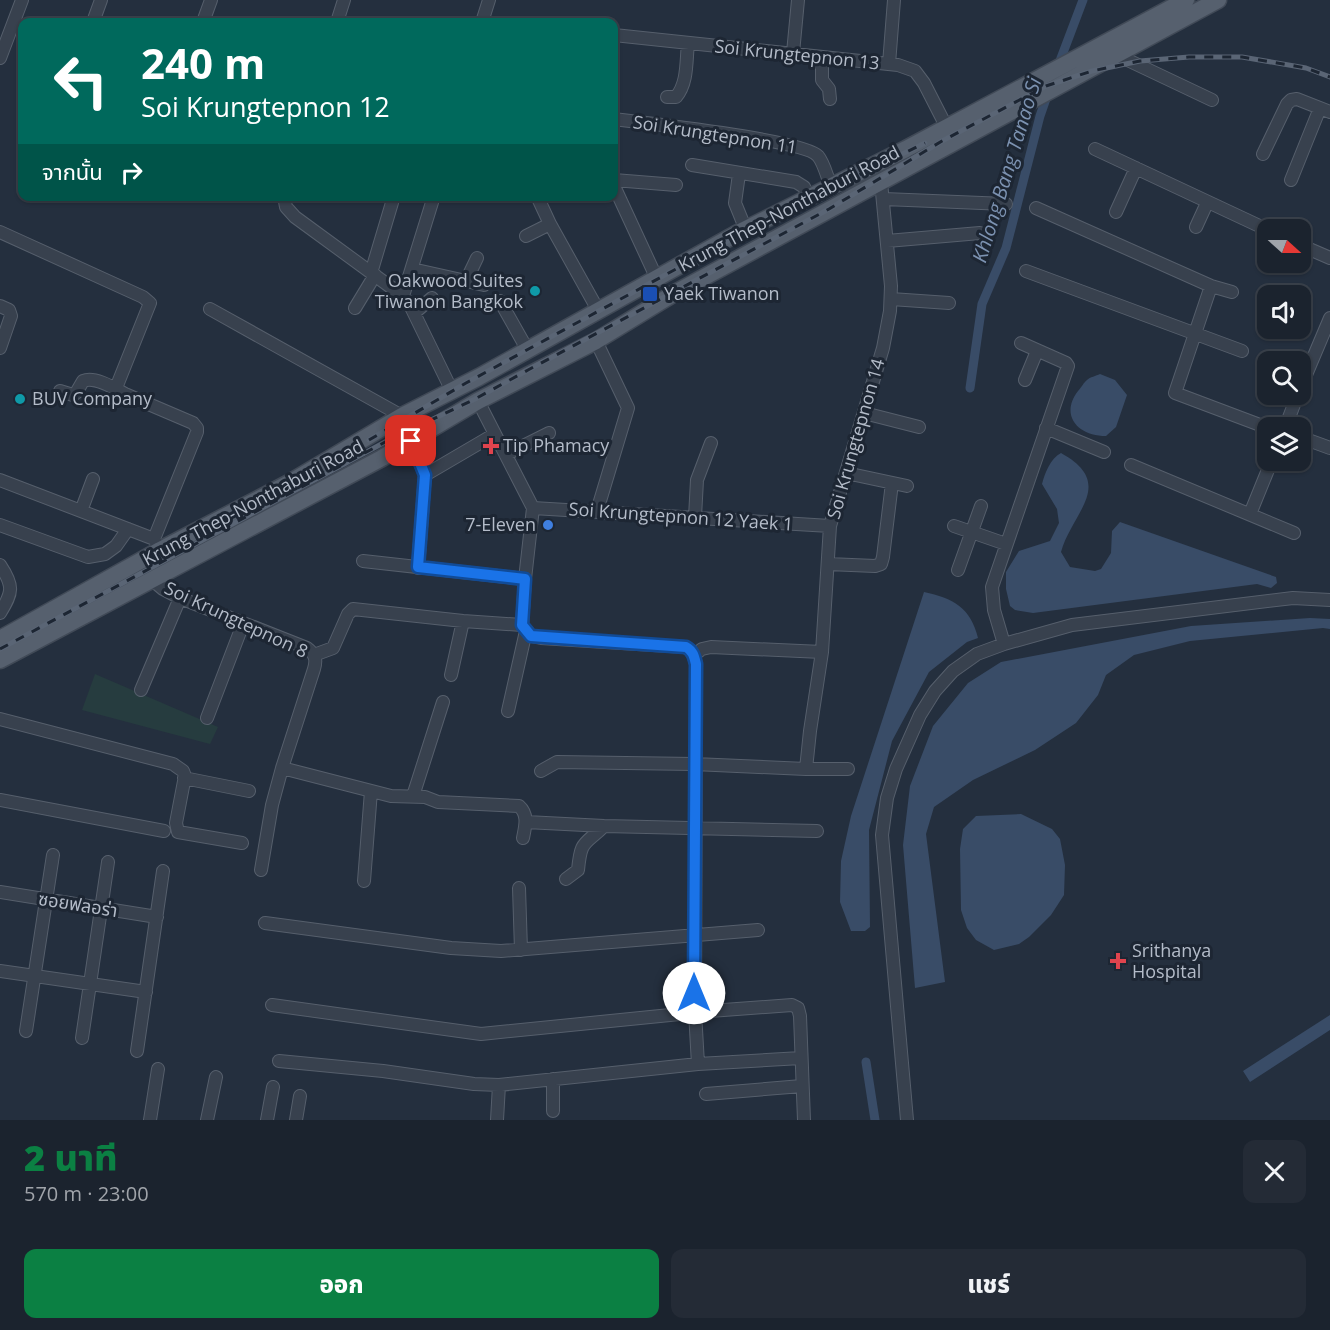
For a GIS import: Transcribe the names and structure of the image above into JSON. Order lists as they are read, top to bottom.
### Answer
{
  "streets": {
    "main road": ["Krung Thep-Nonthaburi Road"],
    "street": [
      "Soi Krungtepnon 13",
      "Soi Krungtepnon 11",
      "Soi Krungtepnon 14",
      "Soi Krungtepnon 12 Yaek 1",
      "Soi Krungtepnon 8",
      "ซอยฟลอร่า"
    ]
  },
  "crossings": [
    ["Soi Krungtepnon 13", "Krung Thep-Nonthaburi Road"],
    ["Soi Krungtepnon 11", "Krung Thep-Nonthaburi Road"],
    ["Krung Thep-Nonthaburi Road", "Soi Krungtepnon 14"],
    ["Krung Thep-Nonthaburi Road", "Soi Krungtepnon 8"],
    ["Soi Krungtepnon 14", "Soi Krungtepnon 12 Yaek 1"]
  ],
  "water": ["Khlong Bang Tanao Si"],
  "places": {
    "other": ["Oakwood Suites Tiwanon Bangkok", "BUV Company", "7-Eleven"],
    "transit": ["Yaek Tiwanon"],
    "health": ["Tip Phamacy", "Srithanya Hospital"]
  },
  "north": "right",
  "page": {
    "turn": ["240 m", "Soi Krungtepnon 12"],
    "then": "จากนั้น",
    "heading": ["2 นาที", "570 m · 23:00"],
    "buttons": ["ออก", "แชร์"]
  }
}
